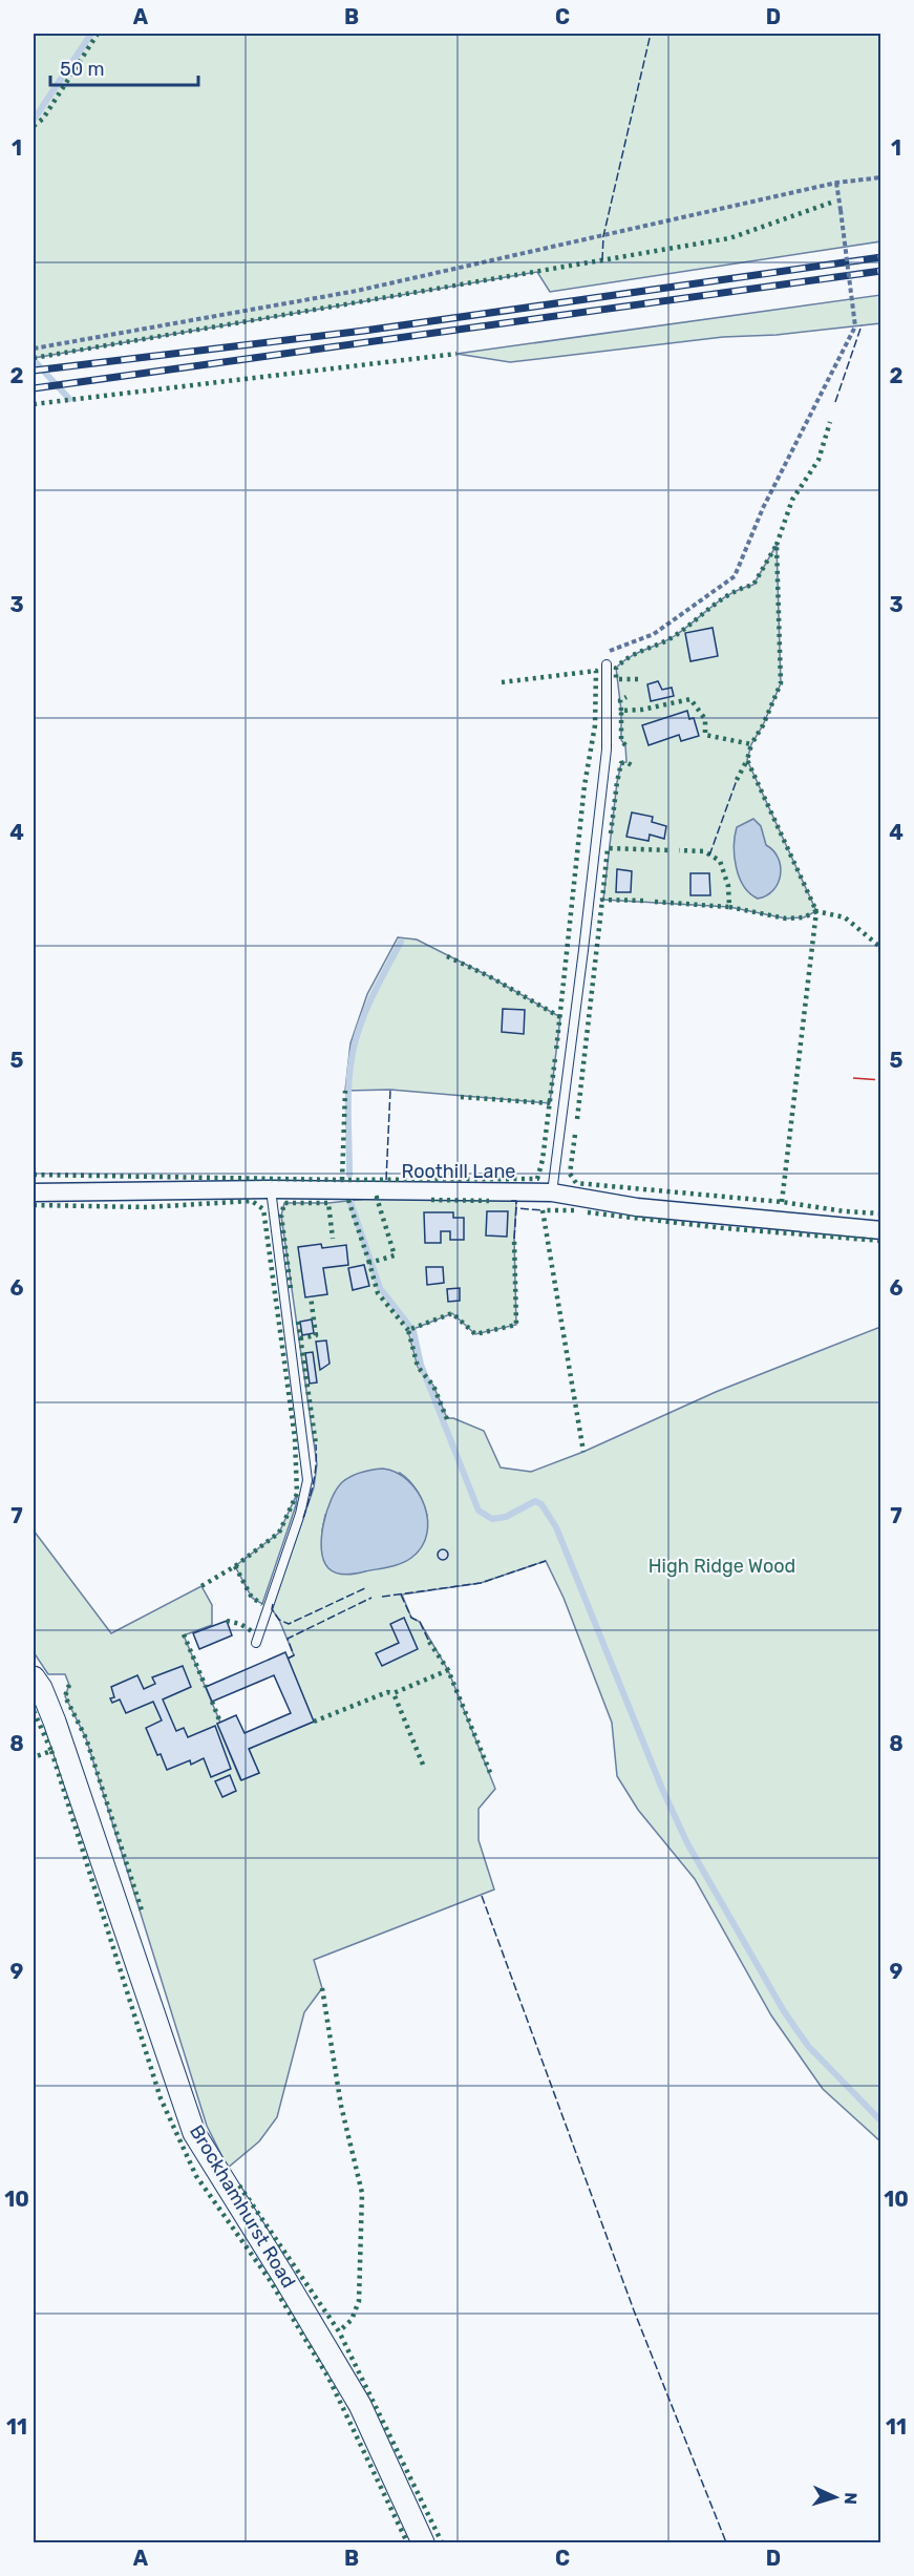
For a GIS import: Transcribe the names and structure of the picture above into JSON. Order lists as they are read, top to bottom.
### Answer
{
  "streets": {
    "street": ["Roothill Lane", "Brockhamhurst Road"]
  },
  "parks": ["High Ridge Wood"],
  "scale_bar": "50 m",
  "north": "right",
  "grid": {
    "columns": [
      "A",
      "B",
      "C",
      "D"
    ],
    "rows": [
      "1",
      "2",
      "3",
      "4",
      "5",
      "6",
      "7",
      "8",
      "9",
      "10",
      "11"
    ]
  }
}
